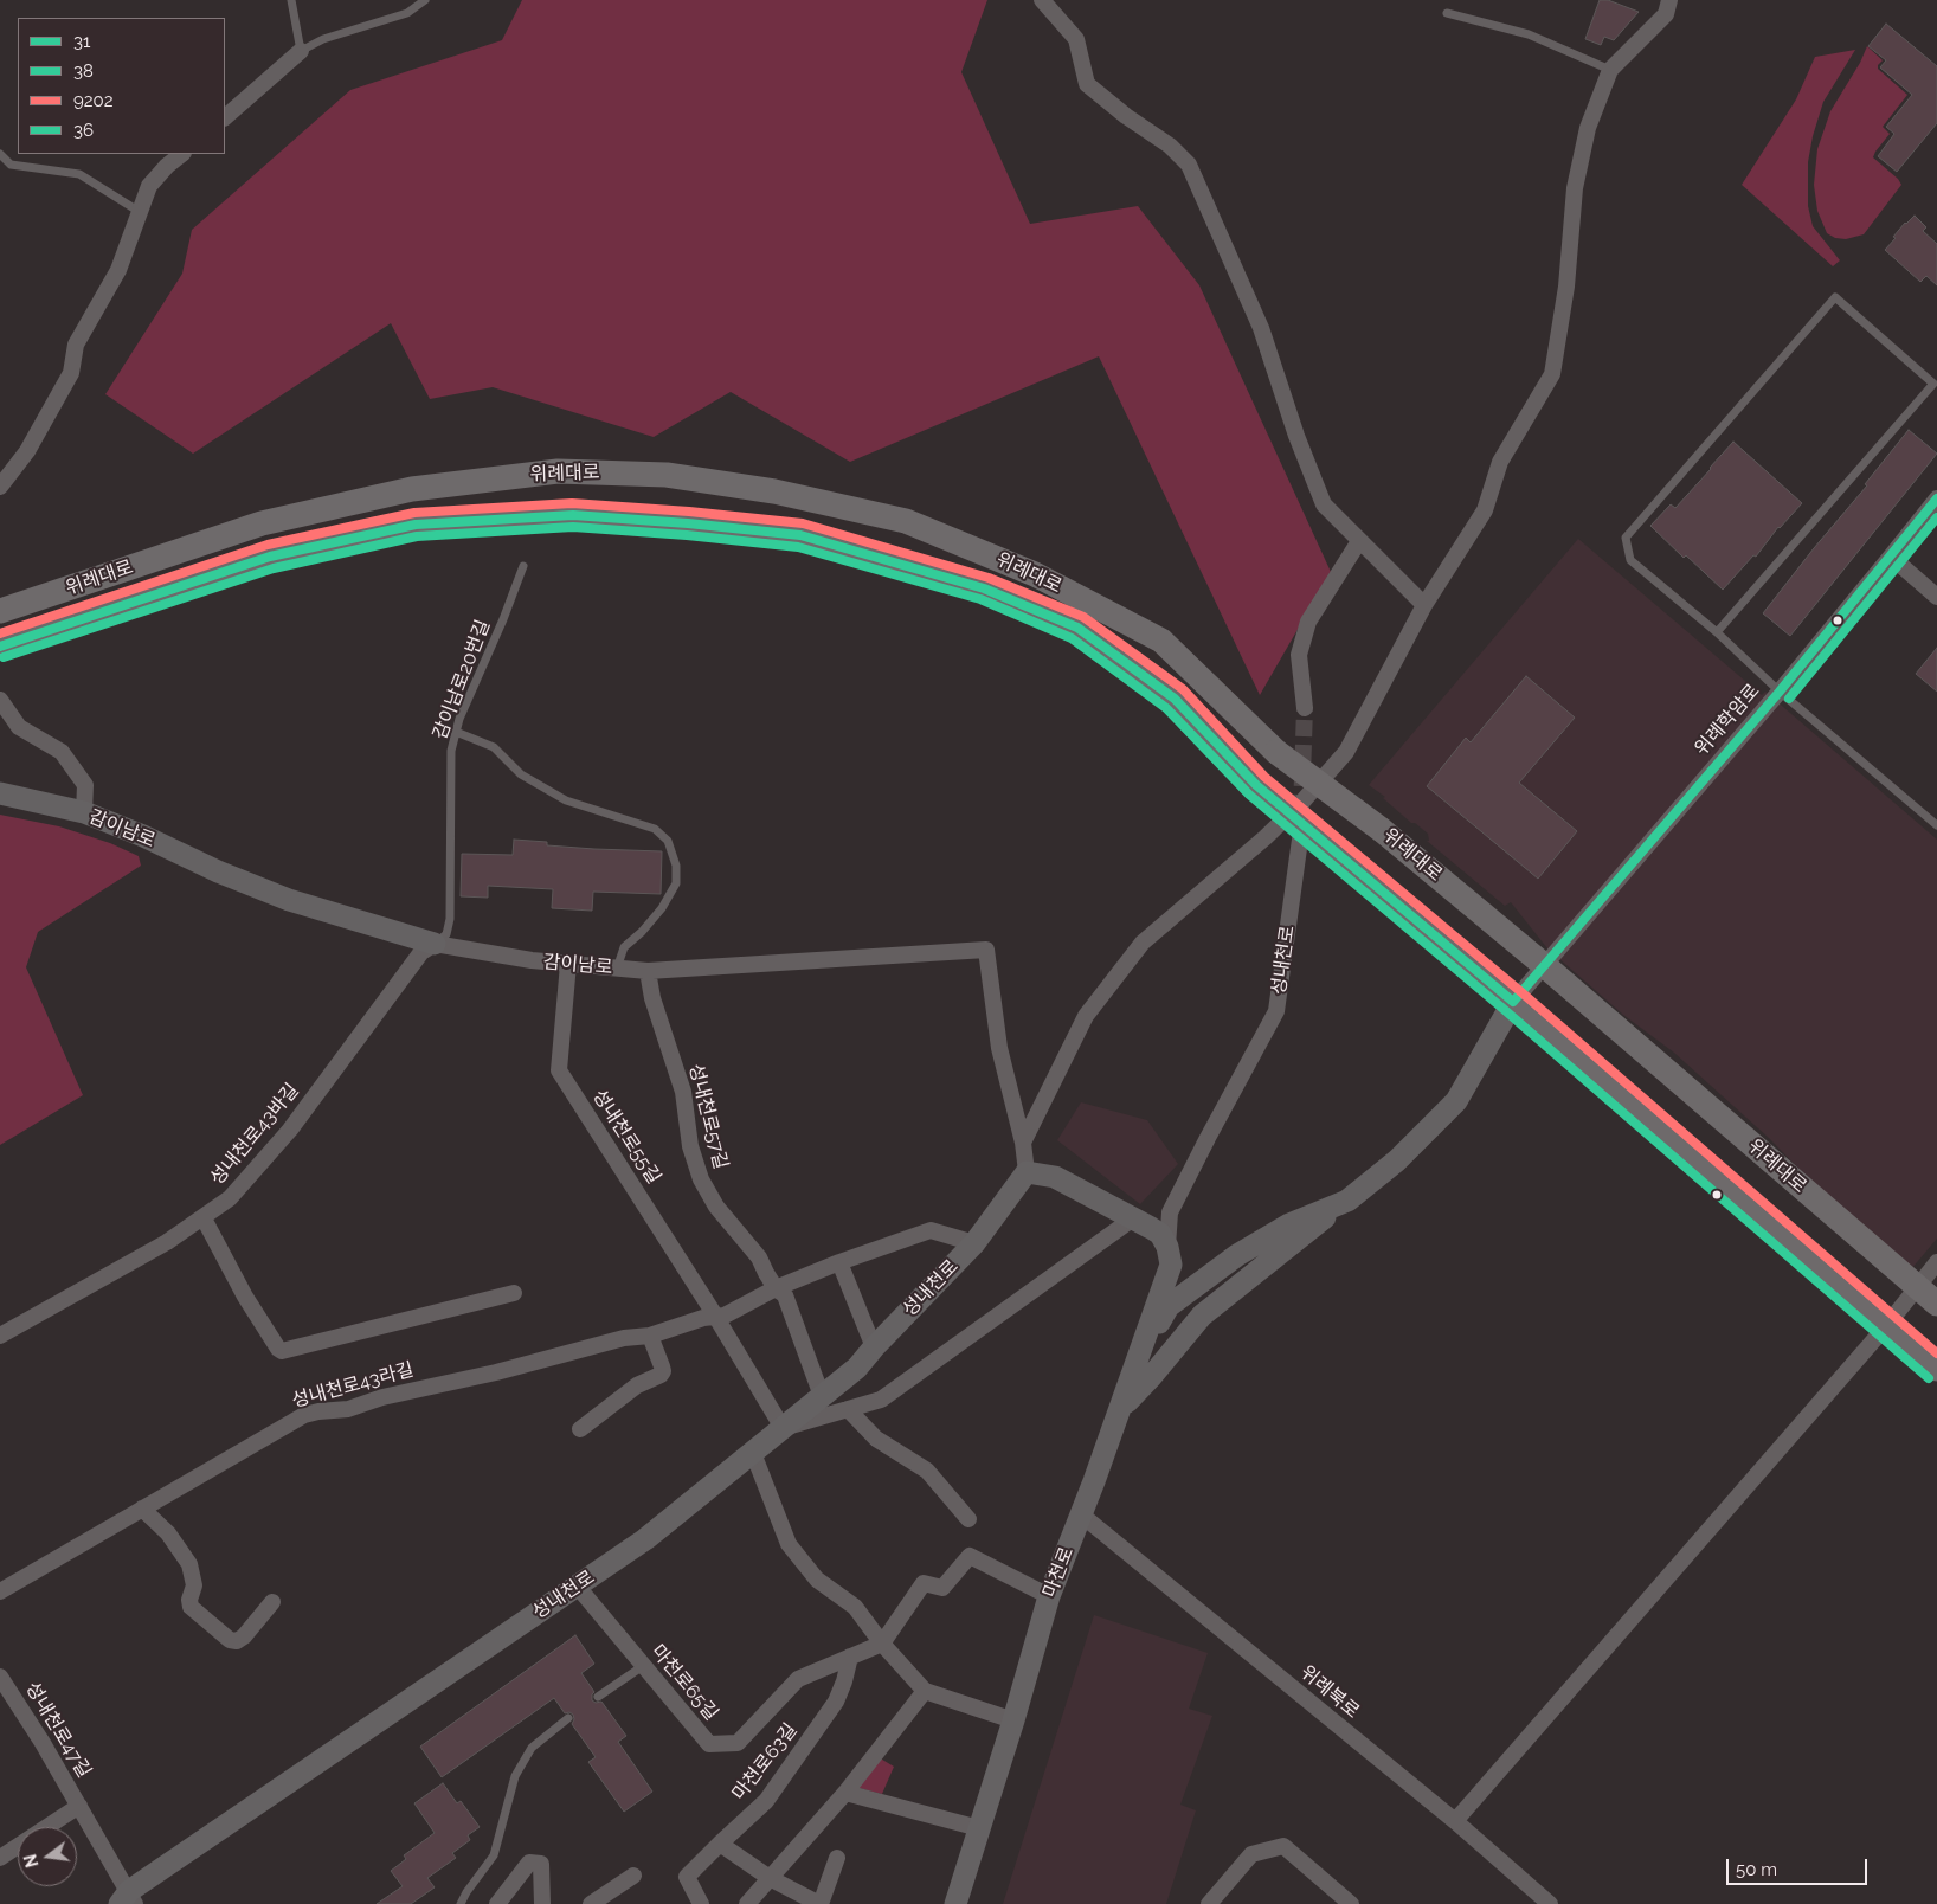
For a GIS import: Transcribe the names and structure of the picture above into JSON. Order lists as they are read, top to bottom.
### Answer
{
  "streets": {
    "main road": ["위례대로"],
    "street": [
      "위례학암로",
      "감이남로",
      "성내천로",
      "성내천로57길",
      "성내천로43바길",
      "성내천로55길",
      "성내천로43라길",
      "마천로",
      "마천로65길",
      "위례북로",
      "성내천로47길",
      "마천로63길"
    ],
    "lane": ["감이남로20번길"]
  },
  "crossings": [
    ["위례대로", "위례학암로"],
    ["감이남로20번길", "감이남로"],
    ["감이남로20번길", "성내천로43바길"],
    ["감이남로", "성내천로57길"],
    ["감이남로", "성내천로43바길"],
    ["감이남로", "성내천로55길"],
    ["성내천로", "성내천로57길"],
    ["성내천로", "성내천로55길"],
    ["성내천로", "마천로"],
    ["성내천로", "마천로65길"],
    ["성내천로", "성내천로47길"],
    ["성내천로55길", "성내천로43라길"],
    ["마천로", "위례북로"],
    ["마천로65길", "마천로63길"]
  ],
  "lines": [
    "transit line 31",
    "transit line 9202",
    "transit line 36",
    "transit line 38"
  ],
  "legend": [
    "31",
    "38",
    "9202",
    "36"
  ],
  "scale_bar": "50 m",
  "north": "left"
}
